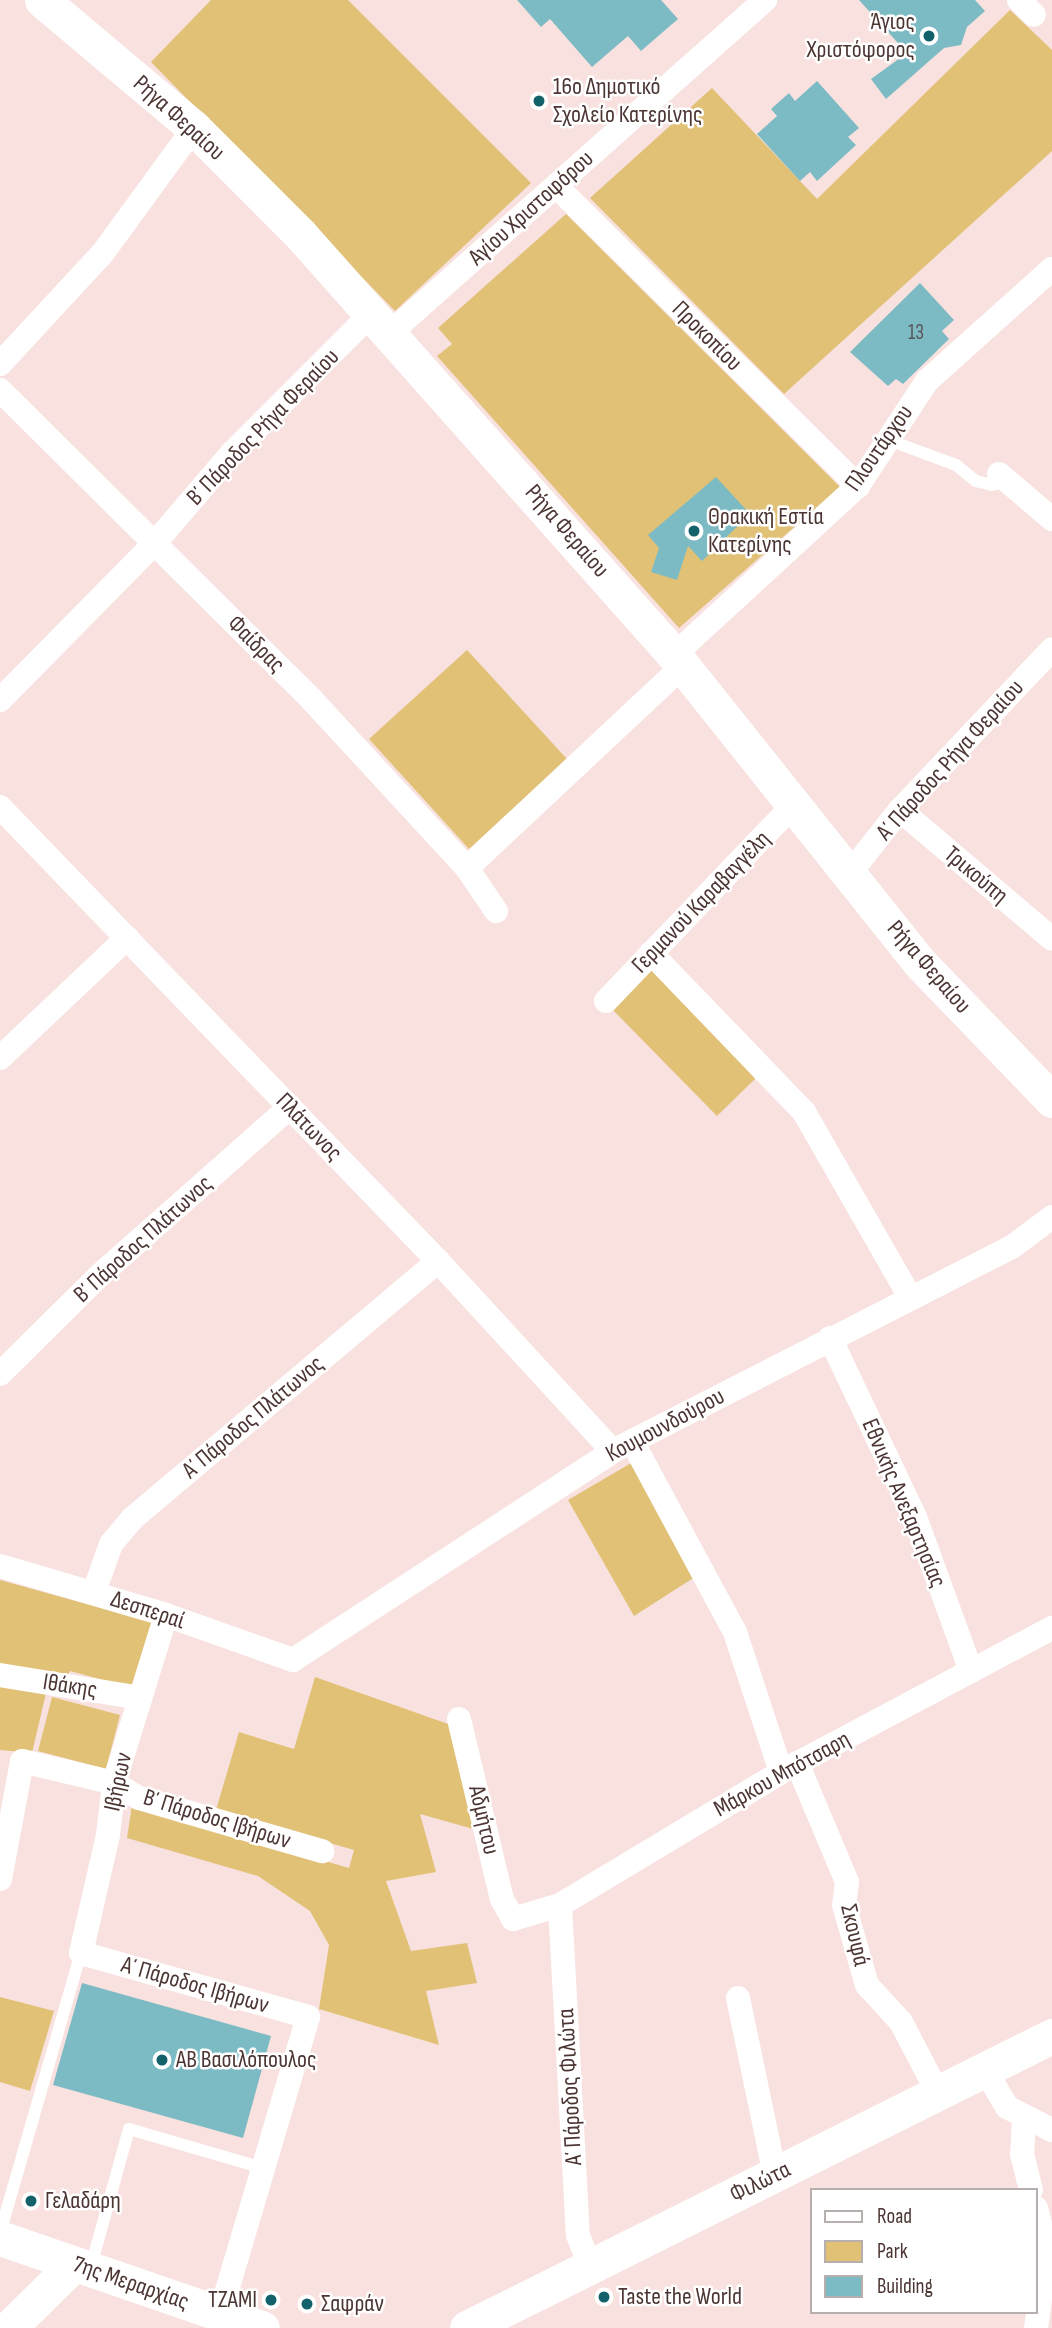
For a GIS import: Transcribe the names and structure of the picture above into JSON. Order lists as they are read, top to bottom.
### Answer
{
  "streets": {
    "street": [
      "Ρήγα Φεραίου",
      "Αγίου Χριστοφόρου",
      "Προκοπίου",
      "Β΄ Πάροδος Ρήγα Φεραίου",
      "Πλουτάρχου",
      "Φαίδρας",
      "Α΄ Πάροδος Ρήγα Φεραίου",
      "Τρικούπη",
      "Γερμανού Καραβαγγέλη",
      "Πλάτωνος",
      "Β΄ Πάροδος Πλάτωνος",
      "Α΄ Πάροδος Πλάτωνος",
      "Κουμουνδούρου",
      "Εθνικής Ανεξαρτησίας",
      "Δεσπεραί",
      "Ιθάκης",
      "Μάρκου Μπότσαρη",
      "Ιβήρων",
      "Β΄ Πάροδος Ιβήρων",
      "Αδμήτου",
      "Σκουφά",
      "Α΄ Πάροδος Ιβήρων",
      "Α΄ Πάροδος Φιλώτα",
      "Φιλώτα",
      "7ης Μεραρχίας"
    ]
  },
  "crossings": [
    ["Ρήγα Φεραίου", "Αγίου Χριστοφόρου"],
    ["Ρήγα Φεραίου", "Β΄ Πάροδος Ρήγα Φεραίου"],
    ["Ρήγα Φεραίου", "Πλουτάρχου"],
    ["Ρήγα Φεραίου", "Α΄ Πάροδος Ρήγα Φεραίου"],
    ["Ρήγα Φεραίου", "Γερμανού Καραβαγγέλη"],
    ["Αγίου Χριστοφόρου", "Προκοπίου"],
    ["Αγίου Χριστοφόρου", "Β΄ Πάροδος Ρήγα Φεραίου"],
    ["Προκοπίου", "Πλουτάρχου"],
    ["Β΄ Πάροδος Ρήγα Φεραίου", "Φαίδρας"],
    ["Πλουτάρχου", "Φαίδρας"],
    ["Α΄ Πάροδος Ρήγα Φεραίου", "Τρικούπη"],
    ["Πλάτωνος", "Β΄ Πάροδος Πλάτωνος"],
    ["Πλάτωνος", "Α΄ Πάροδος Πλάτωνος"],
    ["Πλάτωνος", "Κουμουνδούρου"],
    ["Πλάτωνος", "Σκουφά"],
    ["Α΄ Πάροδος Πλάτωνος", "Δεσπεραί"],
    ["Κουμουνδούρου", "Εθνικής Ανεξαρτησίας"],
    ["Κουμουνδούρου", "Δεσπεραί"],
    ["Κουμουνδούρου", "Σκουφά"],
    ["Εθνικής Ανεξαρτησίας", "Μάρκου Μπότσαρη"],
    ["Δεσπεραί", "Ιβήρων"],
    ["Ιθάκης", "Ιβήρων"],
    ["Μάρκου Μπότσαρη", "Αδμήτου"],
    ["Μάρκου Μπότσαρη", "Σκουφά"],
    ["Μάρκου Μπότσαρη", "Α΄ Πάροδος Φιλώτα"],
    ["Ιβήρων", "Β΄ Πάροδος Ιβήρων"],
    ["Ιβήρων", "Α΄ Πάροδος Ιβήρων"],
    ["Σκουφά", "Φιλώτα"],
    ["Α΄ Πάροδος Φιλώτα", "Φιλώτα"]
  ],
  "places": [
    "Άγιος Χριστόφορος",
    "16ο Δημοτικό Σχολείο Κατερίνης",
    "Θρακική Εστία Κατερίνης",
    "ΑΒ Βασιλόπουλος",
    "Γελαδάρη",
    "Taste the World",
    "ΤΖΑΜΙ",
    "Σαφράν"
  ],
  "house_numbers": ["13"],
  "legend": ["Road", "Park", "Building"]
}
